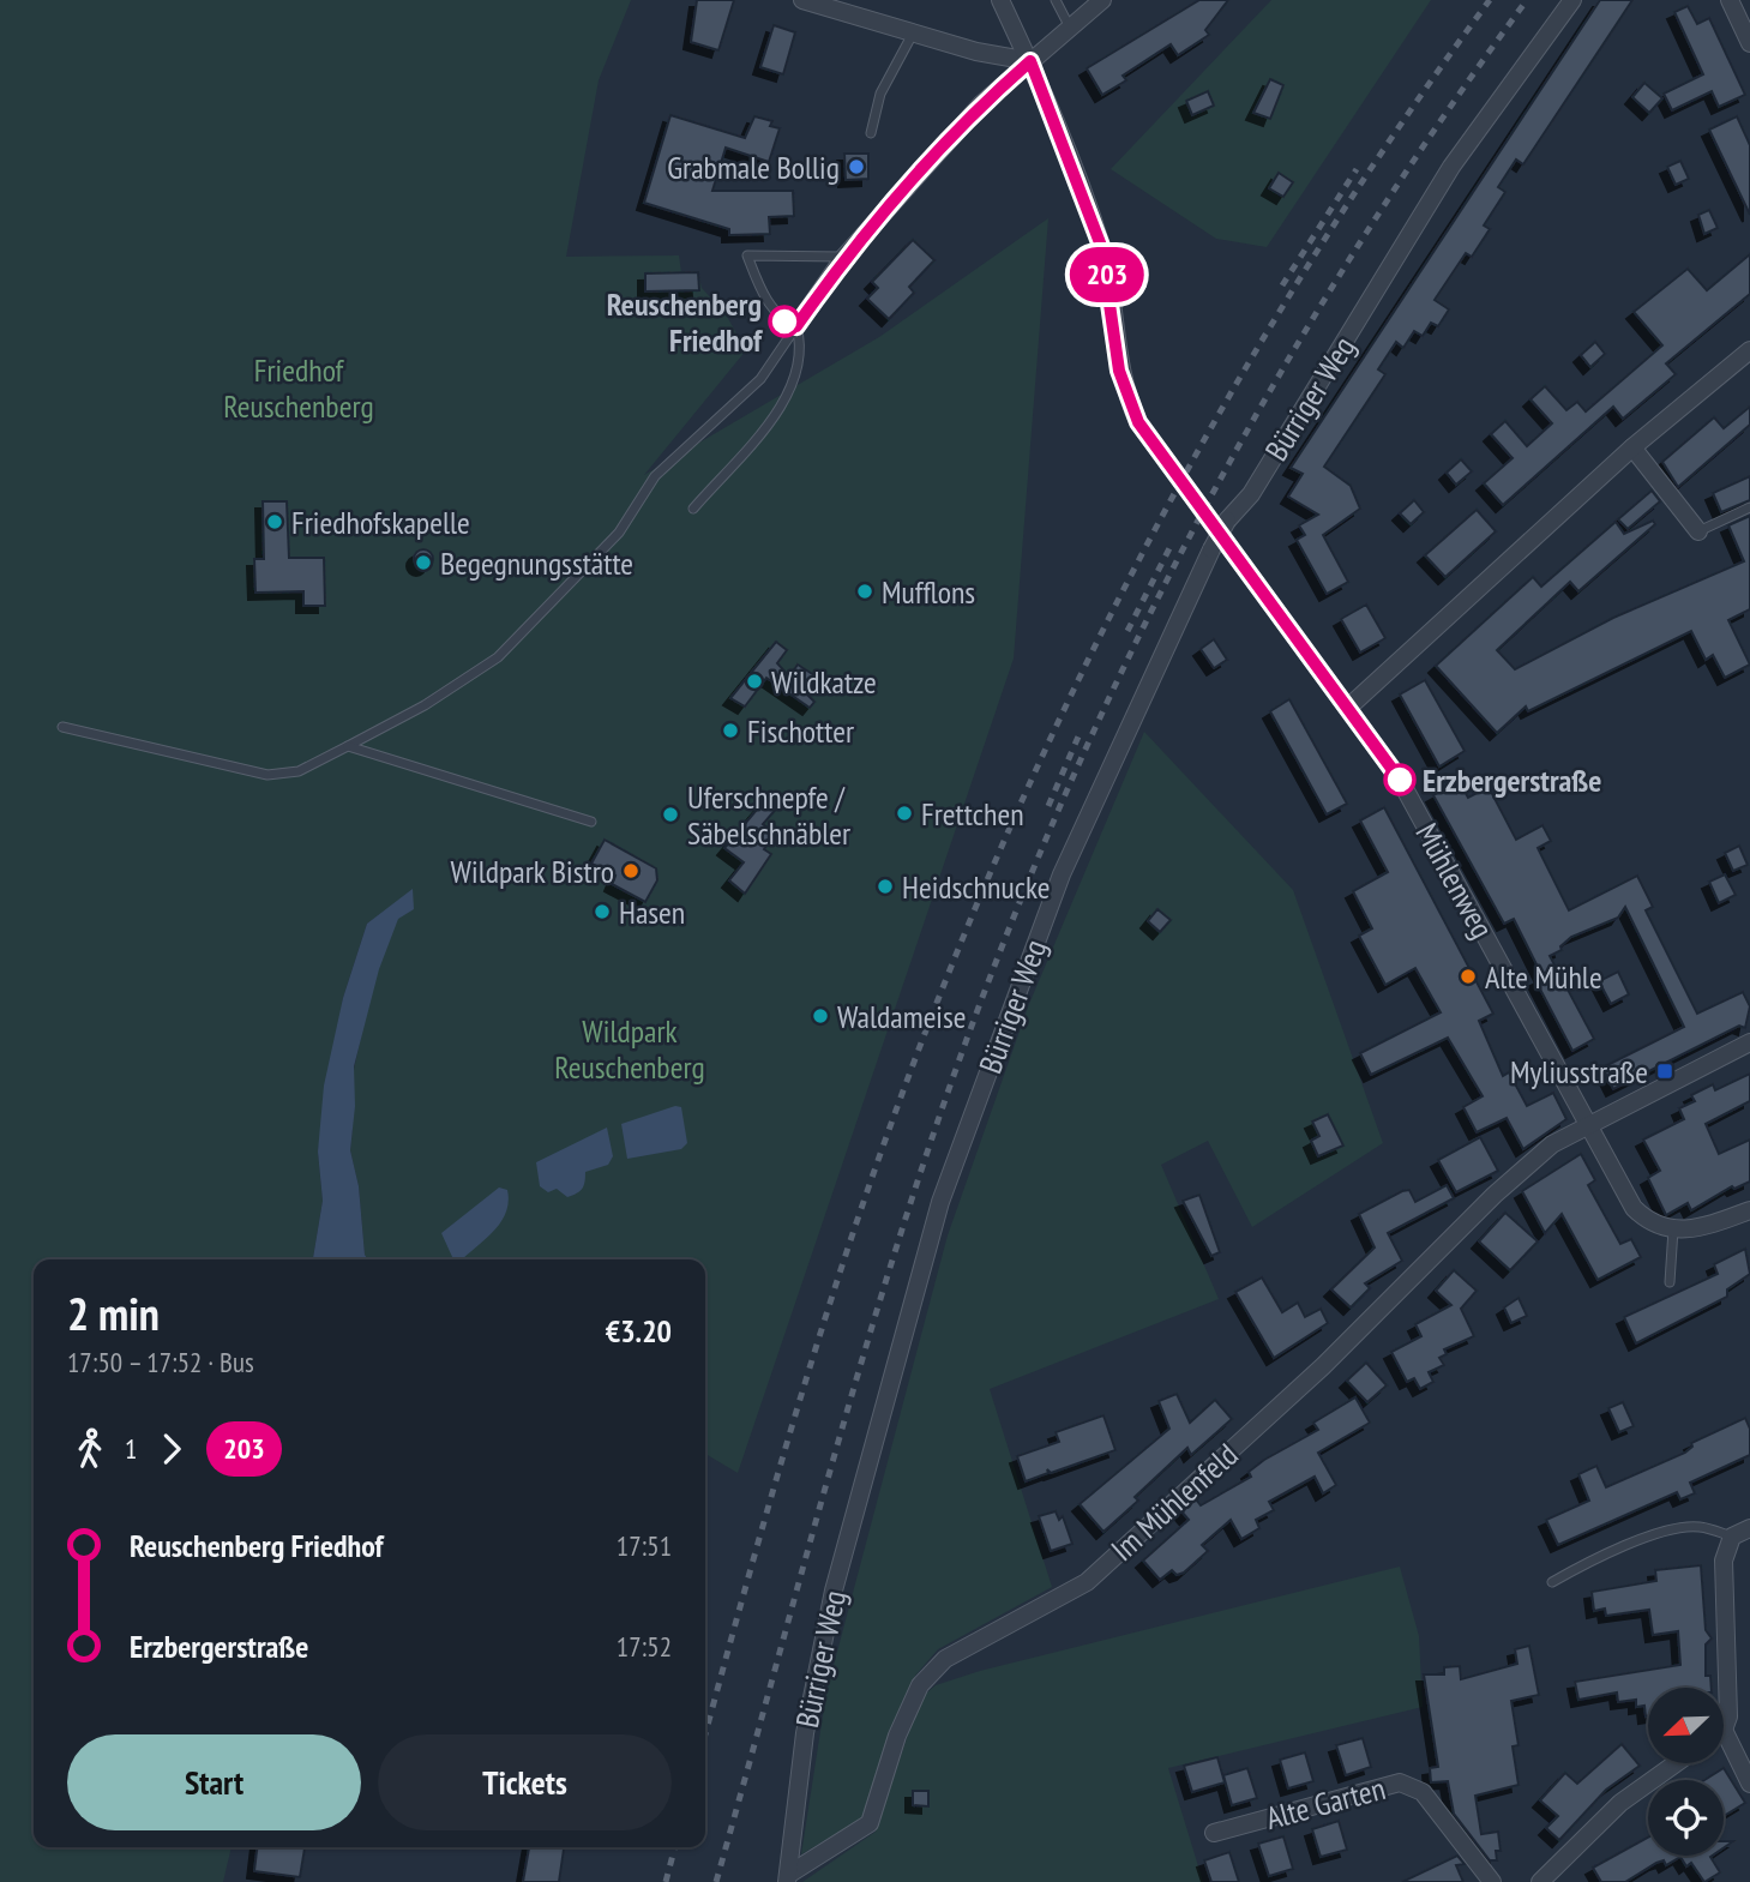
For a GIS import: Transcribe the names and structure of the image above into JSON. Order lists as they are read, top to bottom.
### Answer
{
  "streets": {
    "street": [
      "Bürriger Weg",
      "Mühlenweg",
      "Im Mühlenfeld",
      "Alte Garten"
    ]
  },
  "crossings": [
    ["Bürriger Weg", "Im Mühlenfeld"],
    ["Mühlenweg", "Im Mühlenfeld"]
  ],
  "parks": ["Friedhof Reuschenberg", "Wildpark Reuschenberg"],
  "places": {
    "other": [
      "Grabmale Bollig",
      "Reuschenberg Friedhof",
      "Friedhofskapelle",
      "Begegnungsstätte",
      "Mufflons",
      "Wildkatze",
      "Fischotter",
      "Erzbergerstraße",
      "Frettchen",
      "Uferschnepfe / Säbelschnäbler",
      "Wildpark Bistro",
      "Heidschnucke",
      "Hasen",
      "Alte Mühle",
      "Waldameise"
    ],
    "transit": ["Myliusstraße"]
  },
  "lines": ["bus line 203"],
  "north": "bottom left",
  "page": {
    "on_map": "203",
    "heading": ["2 min", "17:50 – 17:52 · Bus", "€3.20"],
    "legs": ["1", "203"],
    "list": [
      {
        "name": "Reuschenberg Friedhof",
        "value": "17:51"
      },
      {
        "name": "Erzbergerstraße",
        "value": "17:52"
      }
    ],
    "buttons": ["Start", "Tickets"]
  }
}
